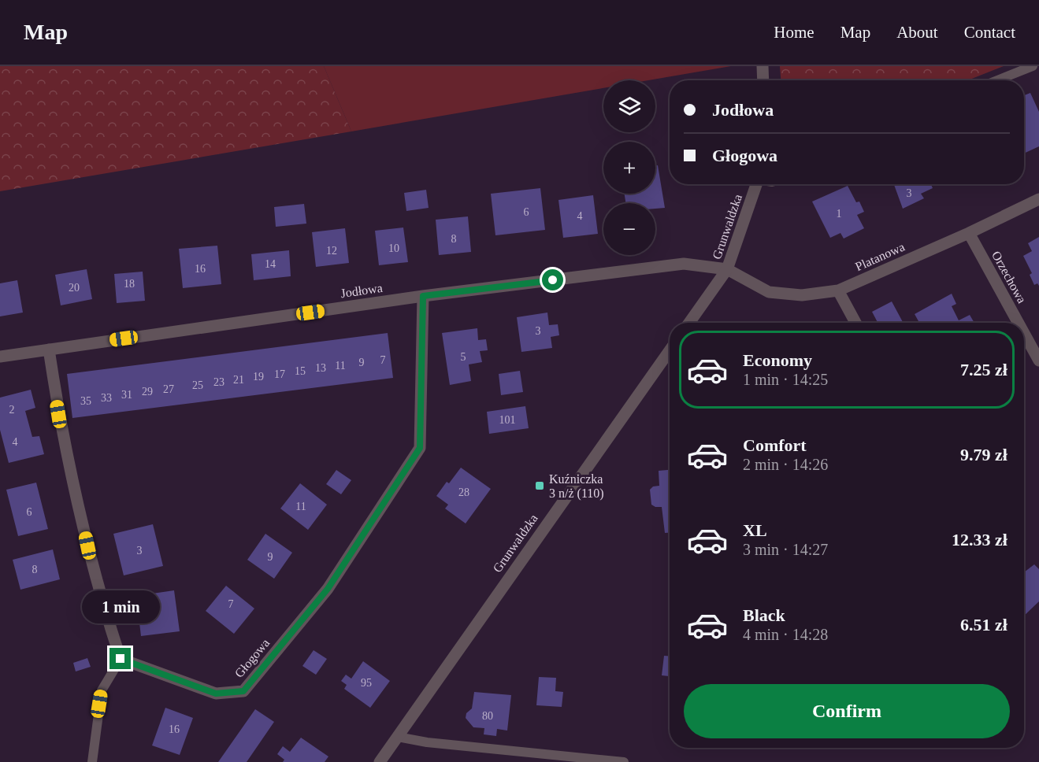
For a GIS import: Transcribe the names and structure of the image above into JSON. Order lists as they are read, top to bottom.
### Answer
{
  "streets": {
    "street": [
      "Grunwaldzka",
      "Platanowa",
      "Orzechowa",
      "Jodłowa",
      "Głogowa"
    ]
  },
  "crossings": [
    ["Grunwaldzka", "Platanowa"],
    ["Grunwaldzka", "Jodłowa"],
    ["Platanowa", "Orzechowa"],
    ["Platanowa", "Jodłowa"],
    ["Jodłowa", "Głogowa"]
  ],
  "places": {
    "transit": ["Kuźniczka 3 n/ż (110)"]
  },
  "house_numbers": [
    "3",
    "6",
    "1",
    "4",
    "8",
    "10",
    "12",
    "14",
    "16",
    "18",
    "20",
    "3",
    "5",
    "7",
    "9",
    "11",
    "13",
    "15",
    "17",
    "19",
    "21",
    "23",
    "25",
    "27",
    "29",
    "31",
    "33",
    "35",
    "2",
    "101",
    "4",
    "28",
    "11",
    "6",
    "3",
    "9",
    "8",
    "7",
    "95",
    "80",
    "16"
  ],
  "page": {
    "header": "Map",
    "nav": [
      "Home",
      "Map",
      "About",
      "Contact"
    ],
    "map_buttons": ["+", "−"],
    "banner": ["Jodłowa", "Głogowa"],
    "list": [
      {
        "name": "Economy",
        "note": "1 min · 14:25",
        "value": "7.25 zł"
      },
      {
        "name": "Comfort",
        "note": "2 min · 14:26",
        "value": "9.79 zł"
      },
      {
        "name": "XL",
        "note": "3 min · 14:27",
        "value": "12.33 zł"
      },
      {
        "name": "Black",
        "note": "4 min · 14:28",
        "value": "6.51 zł"
      }
    ],
    "bubble": "1 min",
    "buttons": "Confirm"
  }
}
